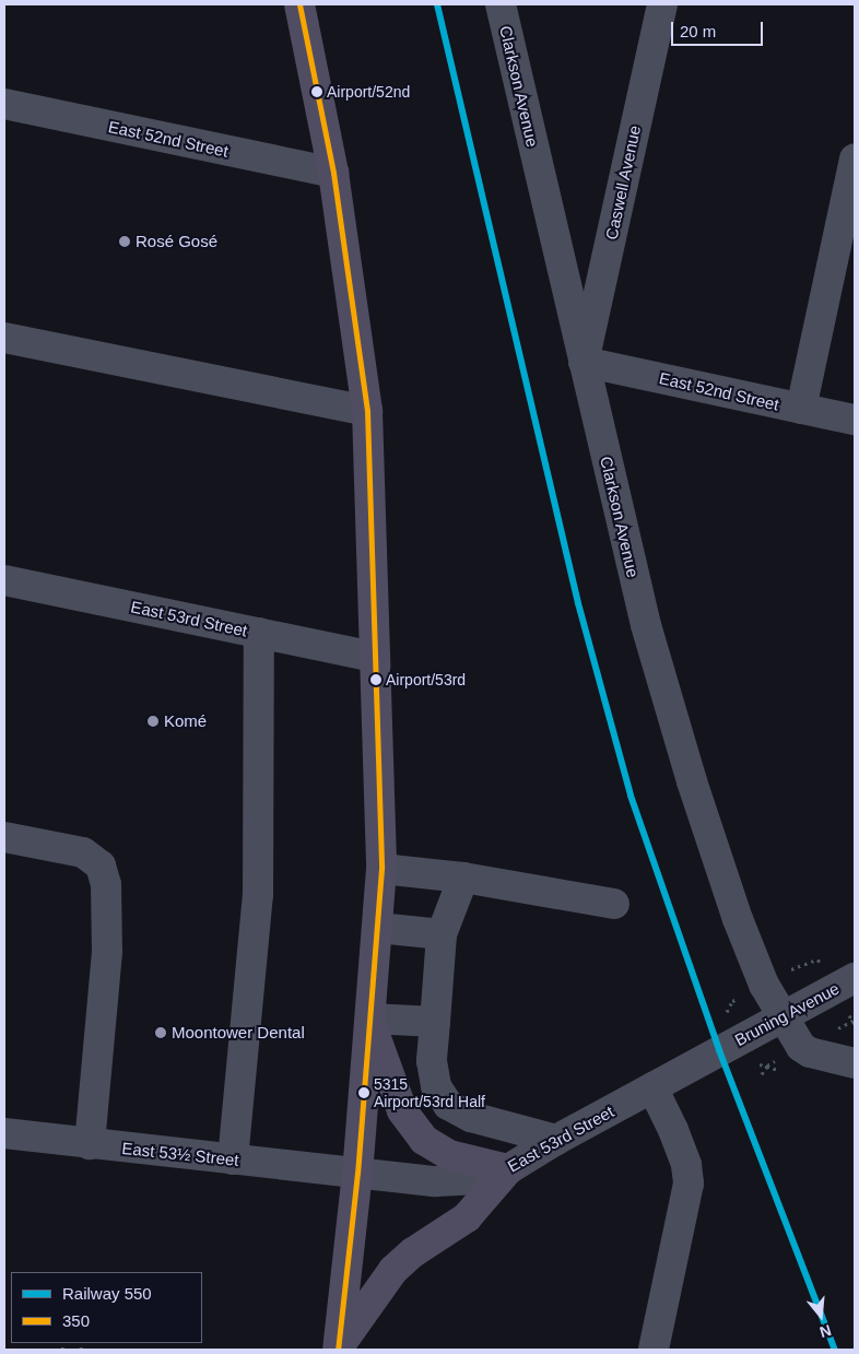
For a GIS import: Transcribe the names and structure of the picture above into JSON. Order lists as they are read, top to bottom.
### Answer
{
  "streets": {
    "street": [
      "Clarkson Avenue",
      "East 52nd Street",
      "Caswell Avenue",
      "East 53rd Street",
      "Bruning Avenue",
      "East 53½ Street"
    ]
  },
  "crossings": [
    ["Clarkson Avenue", "East 52nd Street"],
    ["Clarkson Avenue", "Caswell Avenue"],
    ["Clarkson Avenue", "Bruning Avenue"],
    ["East 52nd Street", "Caswell Avenue"],
    ["East 53rd Street", "Bruning Avenue"],
    ["East 53rd Street", "East 53½ Street"]
  ],
  "places": [
    "Airport/52nd",
    "Rosé Gosé",
    "Airport/53rd",
    "Komé",
    "Moontower Dental",
    "5315 Airport/53rd Half"
  ],
  "lines": ["rail line 550", "transit line 350"],
  "legend": ["Railway 550", "350"],
  "scale_bar": "20 m",
  "north": "bottom"
}
